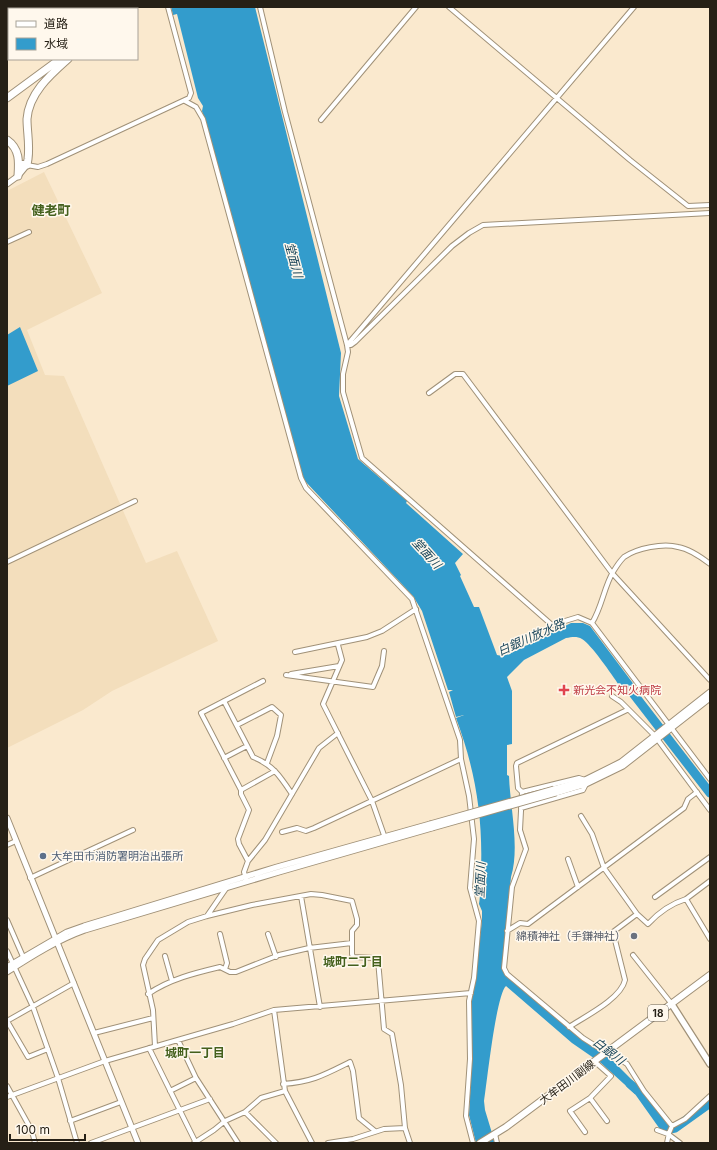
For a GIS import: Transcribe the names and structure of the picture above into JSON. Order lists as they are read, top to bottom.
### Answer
{
  "streets": {
    "main road": ["18", "大牟田川副線"]
  },
  "districts": ["健老町", "城町二丁目", "城町一丁目"],
  "water": ["堂面川", "白銀川放水路", "白銀川"],
  "places": {
    "health": ["新光会不知火病院"],
    "other": ["大牟田市消防署明治出張所", "綿積神社（手鎌神社）"]
  },
  "legend": ["道路", "水域"],
  "scale_bar": "100 m"
}
